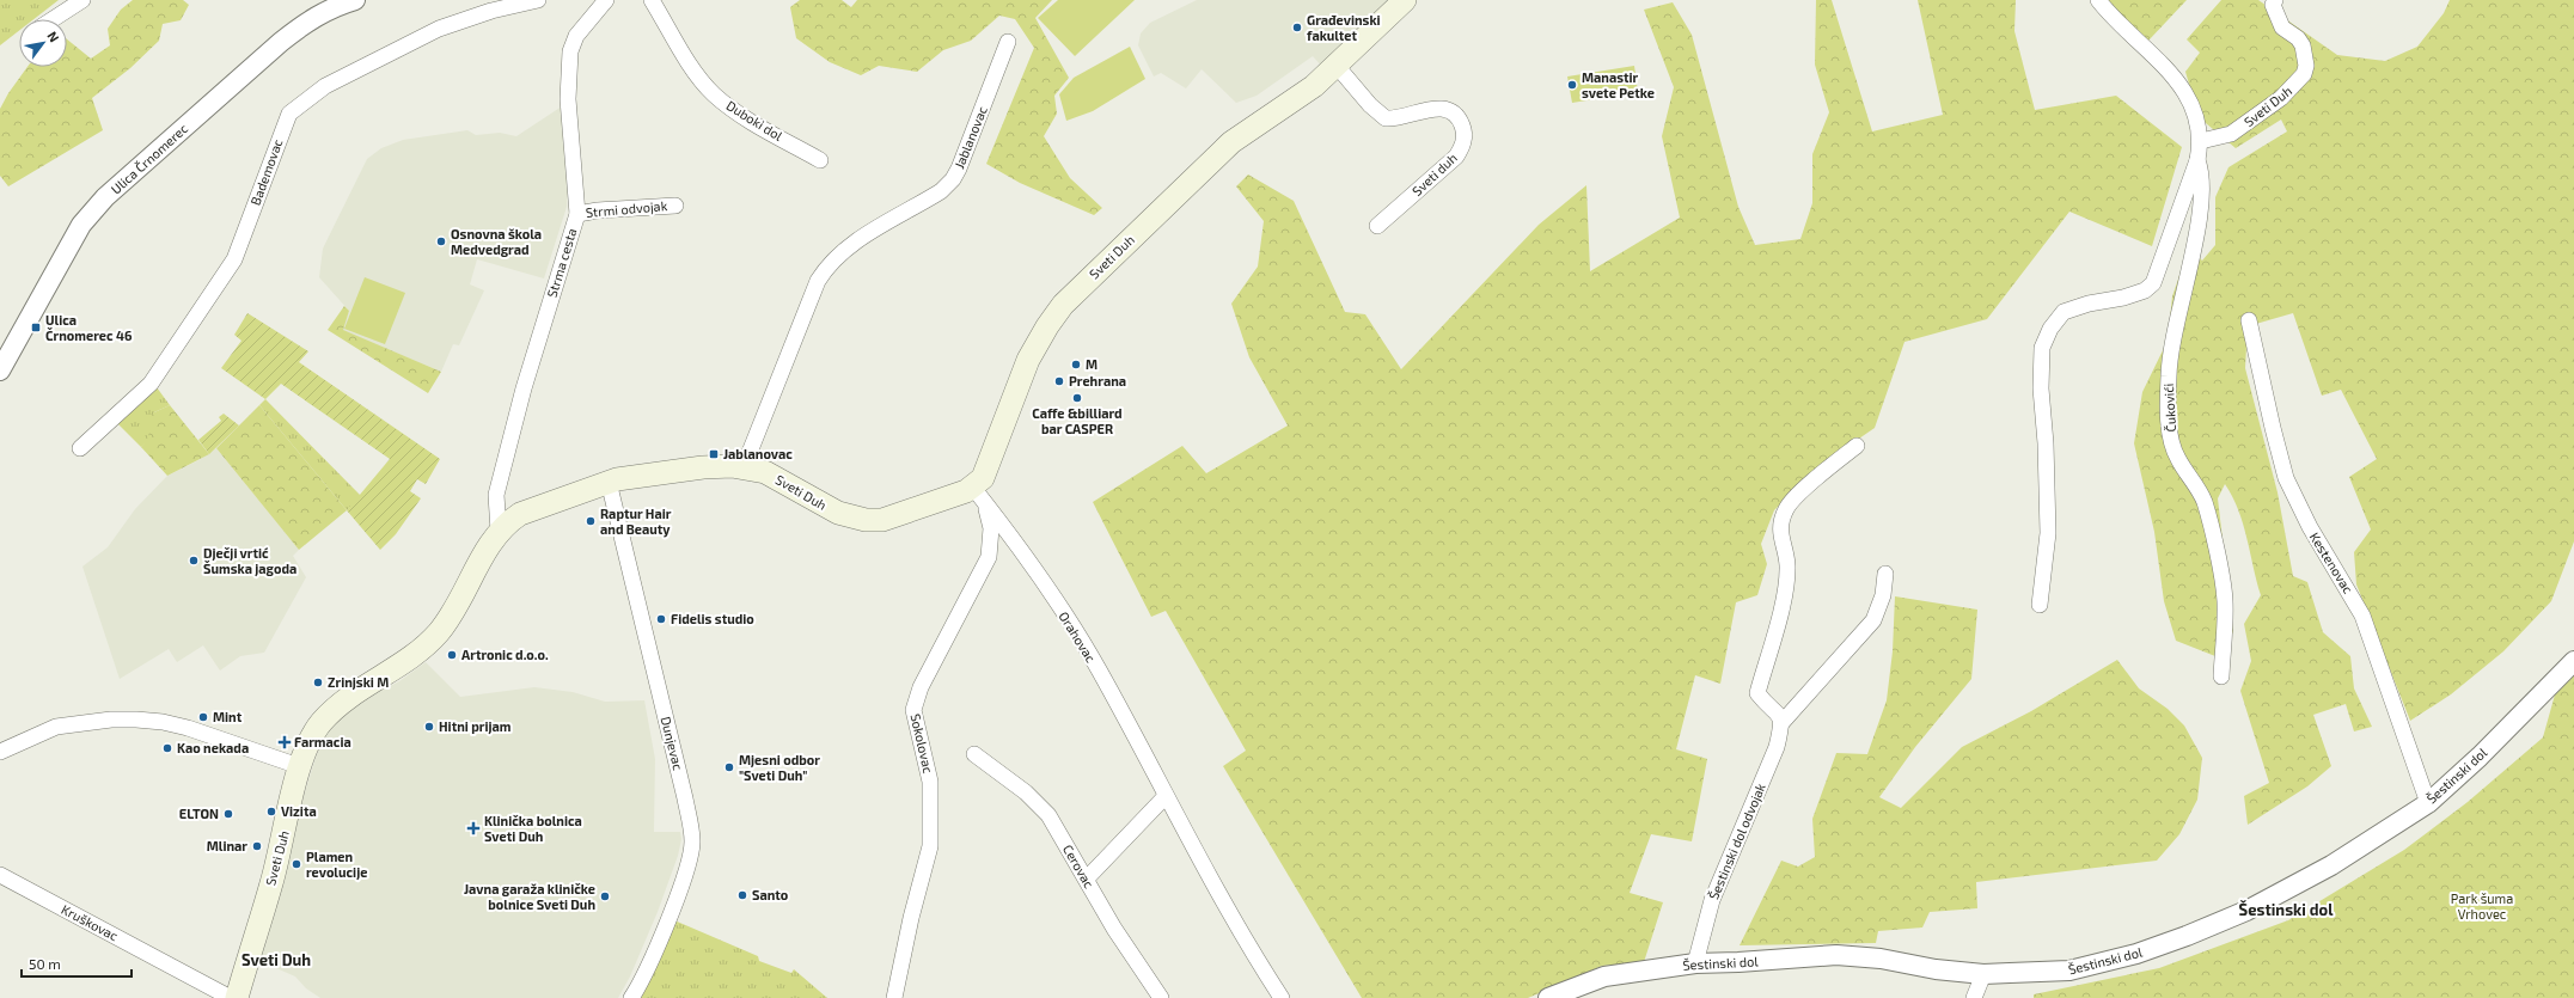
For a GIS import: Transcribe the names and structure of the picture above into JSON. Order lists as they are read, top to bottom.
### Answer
{
  "streets": {
    "main road": ["Sveti Duh"],
    "street": [
      "Duboki dol",
      "Jablanovac",
      "Ulica Črnomerec",
      "Bademovac",
      "Sveti duh",
      "Strmi odvojak",
      "Strma cesta",
      "Čukovići",
      "Kestenovac",
      "Orahovac",
      "Dunjevac",
      "Sokolovac",
      "Šestinski dol",
      "Šestinski dol odvojak",
      "Cerovac",
      "Kruškovac"
    ]
  },
  "crossings": [
    ["Sveti Duh", "Jablanovac"],
    ["Sveti Duh", "Sveti duh"],
    ["Sveti Duh", "Strma cesta"],
    ["Sveti Duh", "Čukovići"],
    ["Sveti Duh", "Orahovac"],
    ["Sveti Duh", "Dunjevac"],
    ["Sveti Duh", "Sokolovac"],
    ["Strmi odvojak", "Strma cesta"],
    ["Kestenovac", "Šestinski dol"],
    ["Orahovac", "Sokolovac"],
    ["Šestinski dol", "Šestinski dol odvojak"]
  ],
  "districts": ["Šestinski dol", "Sveti Duh"],
  "parks": ["Park šuma Vrhovec"],
  "places": {
    "other": [
      "Građevinski fakultet",
      "Manastir svete Petke",
      "Osnovna škola Medvedgrad",
      "M",
      "Prehrana",
      "Caffe &billiard bar CASPER",
      "Raptur Hair and Beauty",
      "Dječji vrtić Šumska jagoda",
      "Fidelis studio",
      "Artronic d.o.o.",
      "Zrinjski M",
      "Mint",
      "Hitni prijam",
      "Kao nekada",
      "Mjesni odbor \"Sveti Duh\"",
      "Vizita",
      "ELTON",
      "Mlinar",
      "Plamen revolucije",
      "Santo",
      "Javna garaža kliničke bolnice Sveti Duh"
    ],
    "transit": ["Ulica Črnomerec 46", "Jablanovac"],
    "health": ["Farmacia", "Klinička bolnica Sveti Duh"]
  },
  "scale_bar": "50 m",
  "north": "top right"
}
